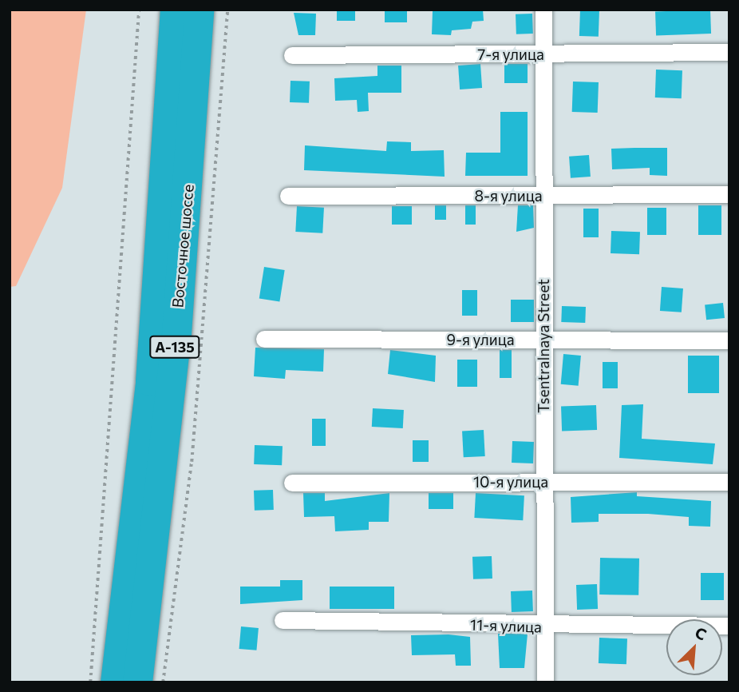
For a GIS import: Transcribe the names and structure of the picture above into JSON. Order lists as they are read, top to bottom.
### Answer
{
  "streets": {
    "highway": ["Восточное шоссе", "А-135"],
    "street": [
      "7-я улица",
      "8-я улица",
      "9-я улица",
      "Tsentralnaya Street",
      "10-я улица",
      "11-я улица"
    ]
  },
  "crossings": [
    ["7-я улица", "Tsentralnaya Street"],
    ["8-я улица", "Tsentralnaya Street"],
    ["9-я улица", "Tsentralnaya Street"],
    ["Tsentralnaya Street", "10-я улица"],
    ["Tsentralnaya Street", "11-я улица"]
  ],
  "north": "top right"
}
